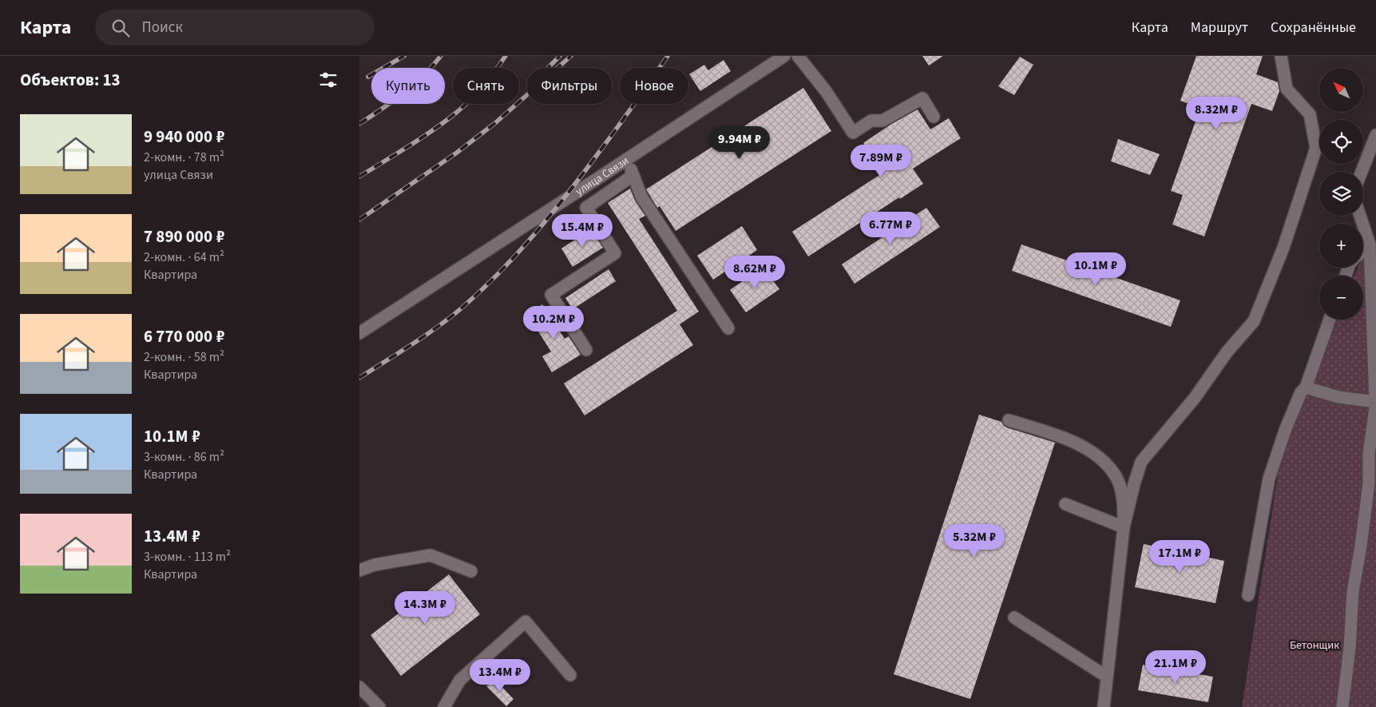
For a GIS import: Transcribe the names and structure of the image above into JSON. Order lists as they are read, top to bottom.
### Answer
{
  "streets": {
    "street": ["улица Связи"]
  },
  "parks": ["Бетонщик"],
  "north": "top left",
  "page": {
    "header": "Карта",
    "search": "Поиск",
    "nav": ["Карта", "Маршрут", "Сохранённые"],
    "heading": "Объектов: 13",
    "map_buttons": ["+", "−"],
    "chip": [
      "Купить",
      "Снять",
      "Фильтры",
      "Новое"
    ],
    "price": [
      "8.32M ₽",
      "9.94M ₽",
      "7.89M ₽",
      "6.77M ₽",
      "15.4M ₽",
      "10.1M ₽",
      "8.62M ₽",
      "10.2M ₽",
      "5.32M ₽",
      "17.1M ₽",
      "14.3M ₽",
      "21.1M ₽",
      "13.4M ₽"
    ],
    "list": [
      {
        "name": "9 940 000 ₽",
        "note": "2-комн. · 78 m² · улица Связи"
      },
      {
        "name": "7 890 000 ₽",
        "note": "2-комн. · 64 m² · Квартира"
      },
      {
        "name": "6 770 000 ₽",
        "note": "2-комн. · 58 m² · Квартира"
      },
      {
        "name": "10.1M ₽",
        "note": "3-комн. · 86 m² · Квартира"
      },
      {
        "name": "13.4M ₽",
        "note": "3-комн. · 113 m² · Квартира"
      }
    ]
  }
}
